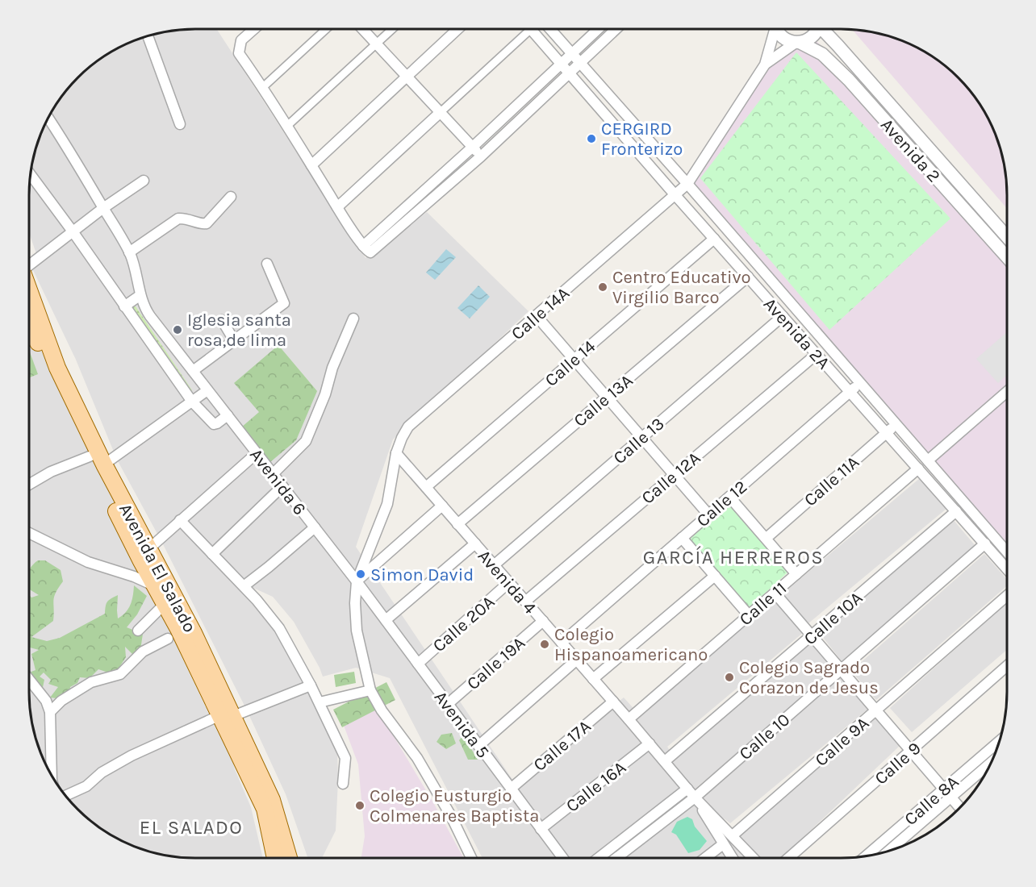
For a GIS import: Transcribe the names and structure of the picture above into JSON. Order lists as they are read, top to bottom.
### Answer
{
  "streets": {
    "main road": ["Avenida El Salado"],
    "street": [
      "Avenida 2",
      "Calle 14A",
      "Avenida 2A",
      "Calle 14",
      "Calle 13A",
      "Calle 13",
      "Calle 12A",
      "Calle 11A",
      "Avenida 6",
      "Calle 12",
      "Avenida 4",
      "Calle 11",
      "Calle 10A",
      "Calle 20A",
      "Calle 19A",
      "Avenida 5",
      "Calle 10",
      "Calle 9A",
      "Calle 17A",
      "Calle 9",
      "Calle 16A",
      "Calle 8A"
    ]
  },
  "crossings": [
    ["Avenida 2", "Calle 14A"],
    ["Calle 14A", "Avenida 2A"],
    ["Calle 14A", "Avenida 6"],
    ["Calle 14A", "Avenida 4"],
    ["Calle 14A", "Avenida 5"],
    ["Avenida 2A", "Calle 14"],
    ["Avenida 2A", "Calle 13A"],
    ["Avenida 2A", "Calle 13"],
    ["Avenida 2A", "Calle 12A"],
    ["Avenida 2A", "Calle 11A"],
    ["Avenida 2A", "Calle 12"],
    ["Avenida 2A", "Calle 11"],
    ["Avenida 2A", "Calle 10A"],
    ["Avenida 2A", "Calle 10"],
    ["Calle 14", "Avenida 4"],
    ["Calle 13A", "Avenida 4"],
    ["Calle 13", "Avenida 4"],
    ["Calle 12A", "Avenida 4"],
    ["Avenida 6", "Avenida 5"],
    ["Calle 12", "Avenida 4"],
    ["Avenida 4", "Calle 11"],
    ["Avenida 4", "Calle 10A"],
    ["Avenida 4", "Calle 20A"],
    ["Avenida 4", "Calle 19A"],
    ["Avenida 4", "Calle 10"],
    ["Avenida 4", "Calle 9A"],
    ["Avenida 4", "Calle 17A"],
    ["Avenida 4", "Calle 16A"],
    ["Calle 20A", "Avenida 5"],
    ["Calle 19A", "Avenida 5"],
    ["Avenida 5", "Calle 17A"],
    ["Avenida 5", "Calle 16A"]
  ],
  "districts": ["GARCÍA HERREROS", "EL SALADO"],
  "places": [
    "CERGIRD Fronterizo",
    "Centro Educativo Virgilio Barco",
    "Iglesia santa rosa,de lima",
    "Simon David",
    "Colegio Hispanoamericano",
    "Colegio Sagrado Corazon de Jesus",
    "Colegio Eusturgio Colmenares Baptista"
  ]
}
